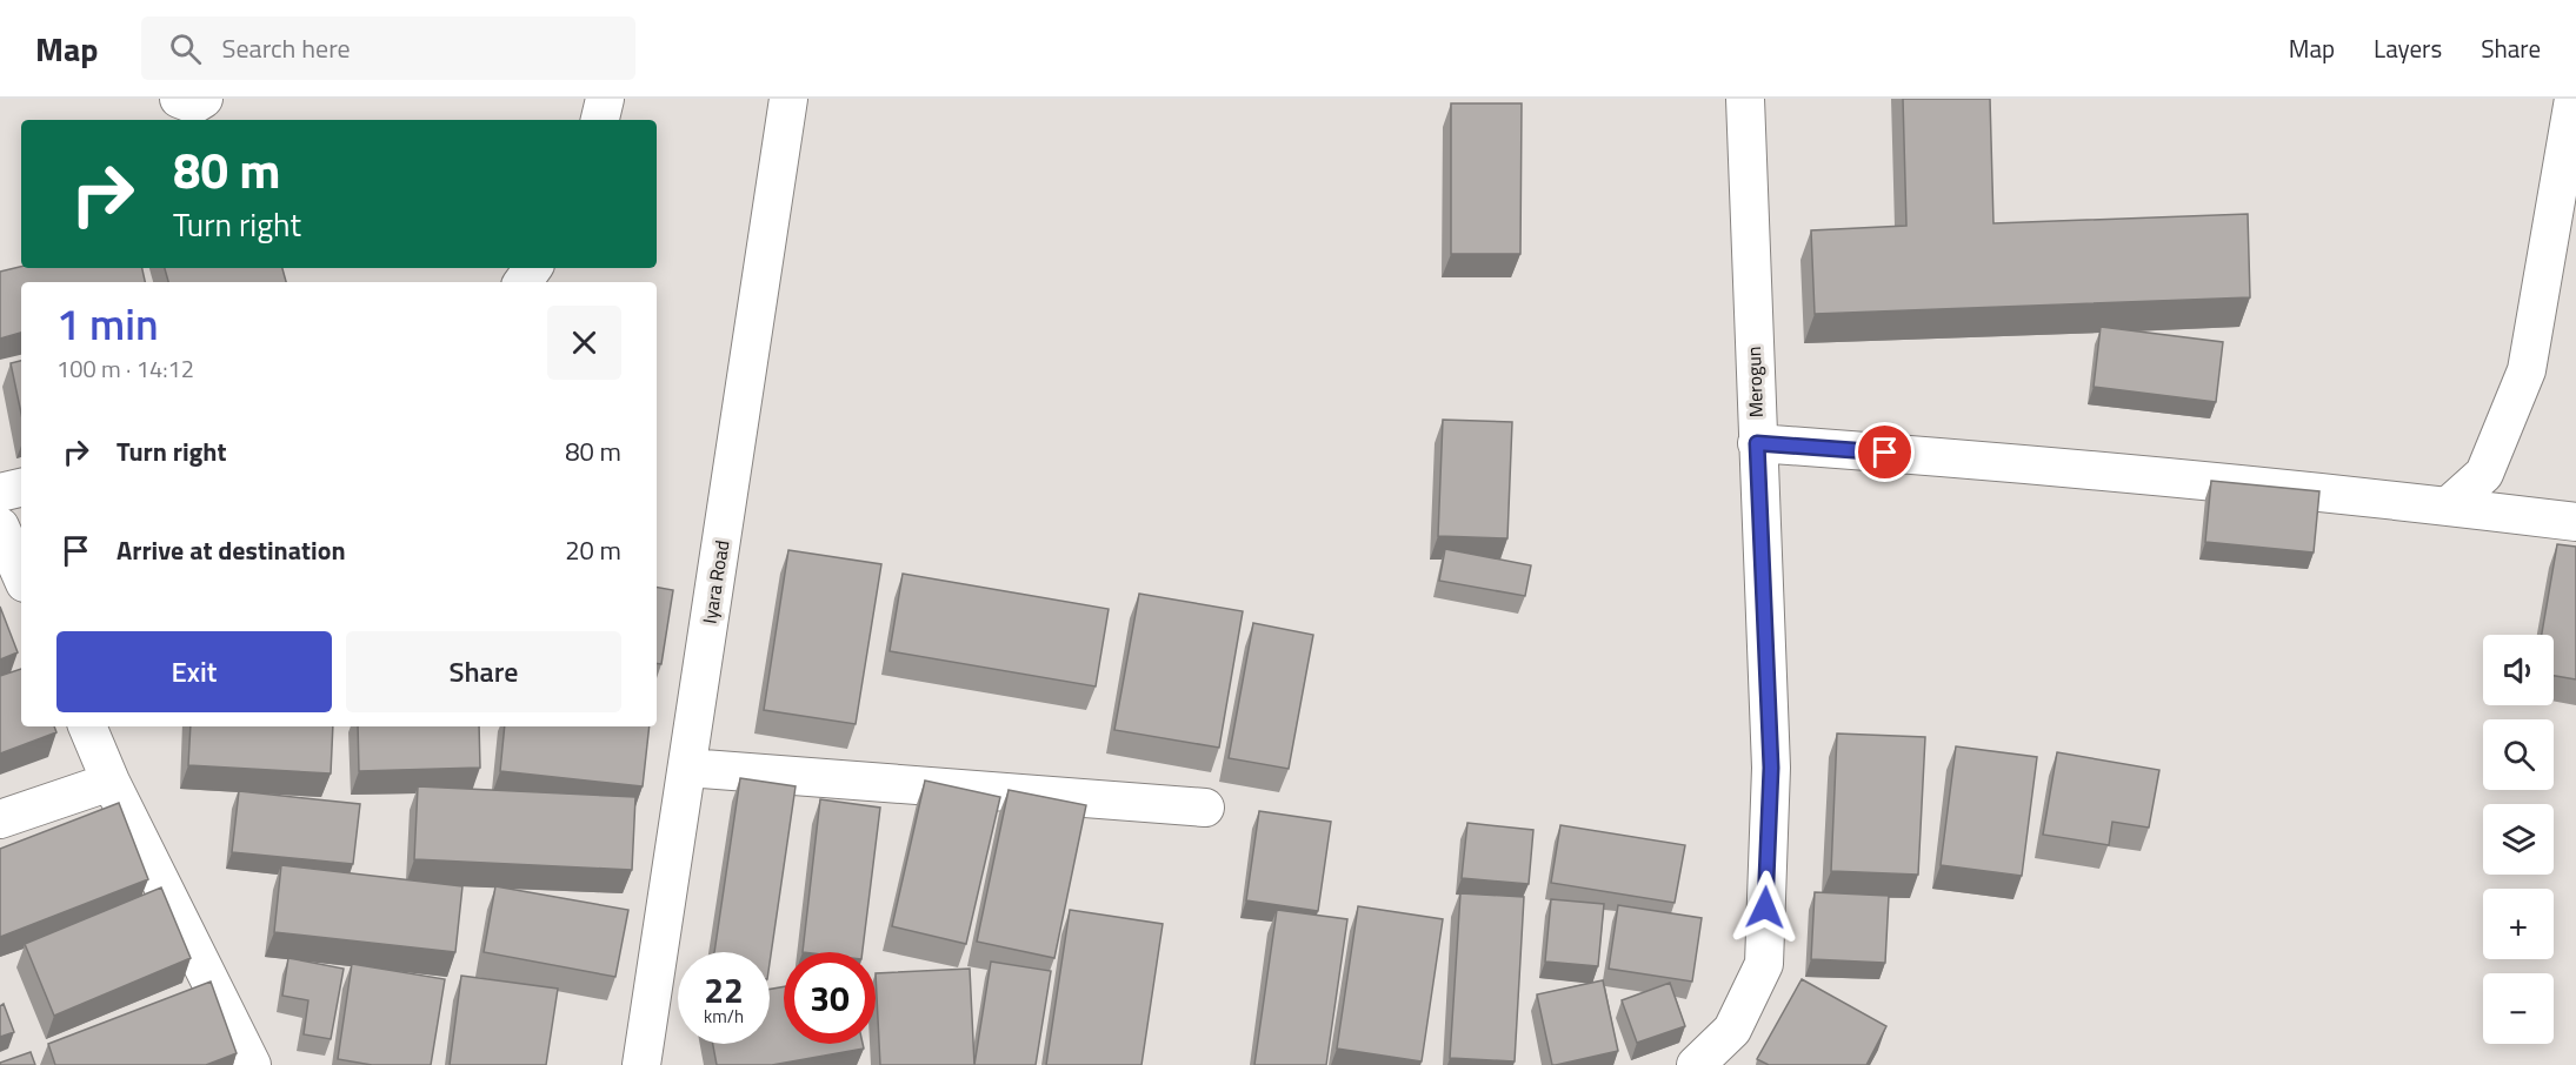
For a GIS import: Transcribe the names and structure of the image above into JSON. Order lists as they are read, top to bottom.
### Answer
{
  "streets": {
    "street": ["Merogun", "Iyara Road"]
  },
  "page": {
    "header": "Map",
    "search": "Search here",
    "nav": ["Map", "Layers", "Share"],
    "turn": ["80 m", "Turn right"],
    "heading": ["1 min", "100 m · 14:12"],
    "list": [
      {
        "name": "Turn right",
        "value": "80 m"
      },
      {
        "name": "Arrive at destination",
        "value": "20 m"
      }
    ],
    "buttons": ["Exit", "Share"],
    "map_buttons": ["+", "−"],
    "speed": "22 km/h",
    "limit": "30"
  }
}
